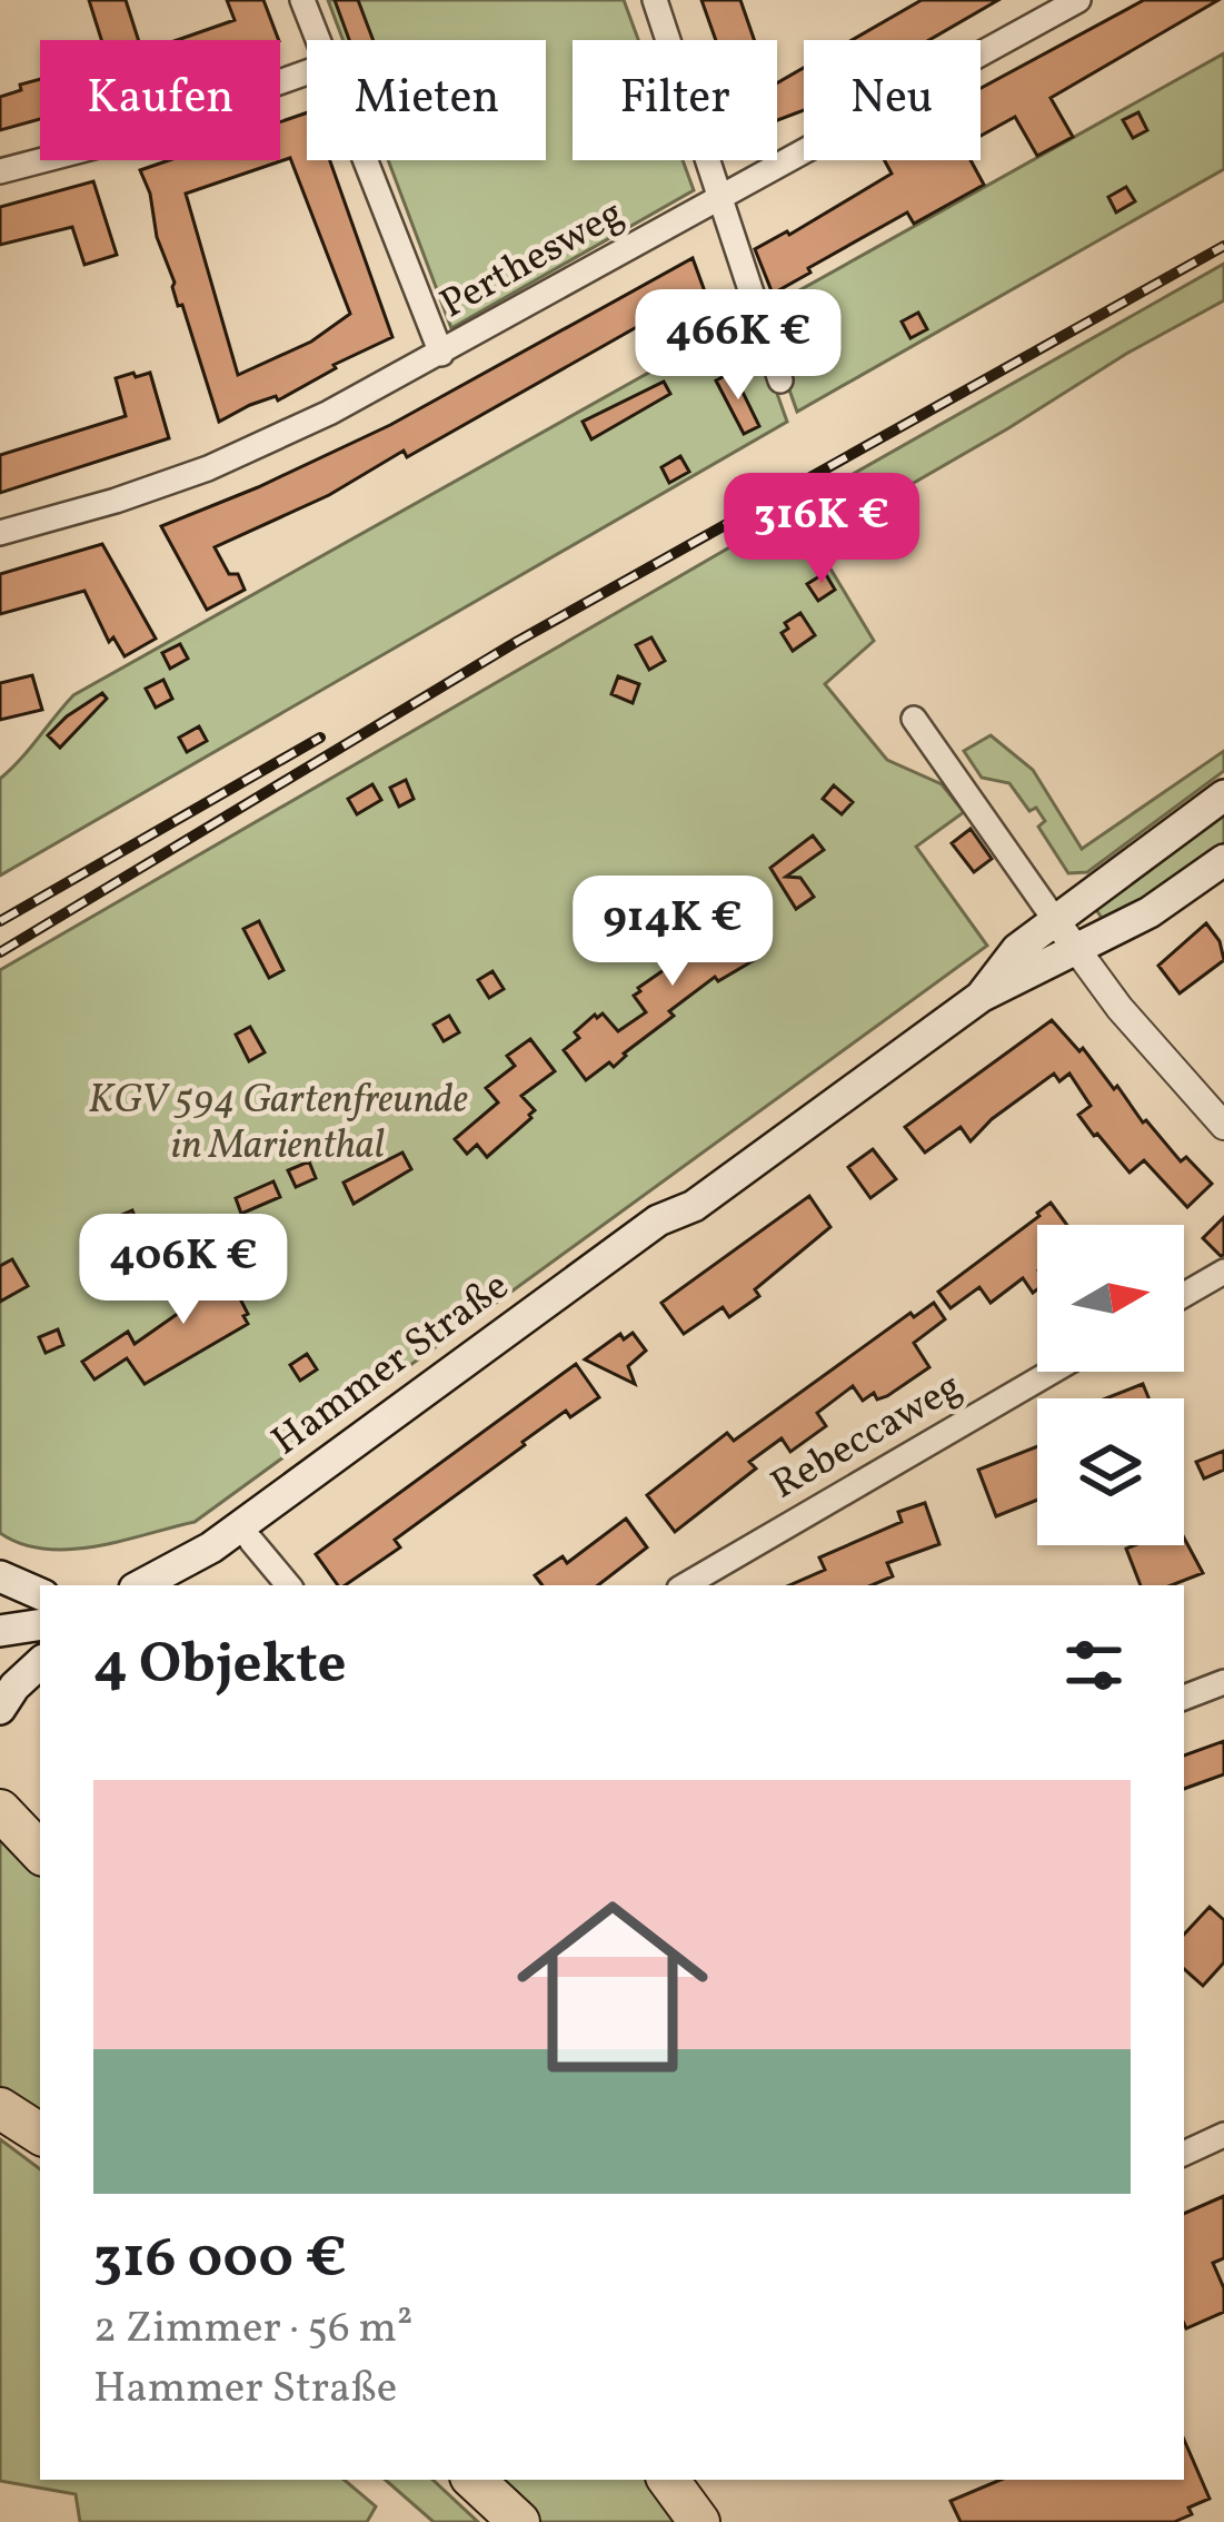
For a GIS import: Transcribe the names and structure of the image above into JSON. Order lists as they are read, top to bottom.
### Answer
{
  "streets": {
    "main road": ["Hammer Straße"],
    "street": ["Perthesweg", "Rebeccaweg"]
  },
  "parks": ["KGV 594 Gartenfreunde in Marienthal"],
  "north": "right",
  "page": {
    "chip": [
      "Kaufen",
      "Mieten",
      "Filter",
      "Neu"
    ],
    "price": [
      "466K €",
      "316K €",
      "914K €",
      "406K €"
    ],
    "heading": "4 Objekte",
    "list": [
      {
        "name": "316 000 €",
        "note": "2 Zimmer · 56 m² · Hammer Straße"
      }
    ]
  }
}
